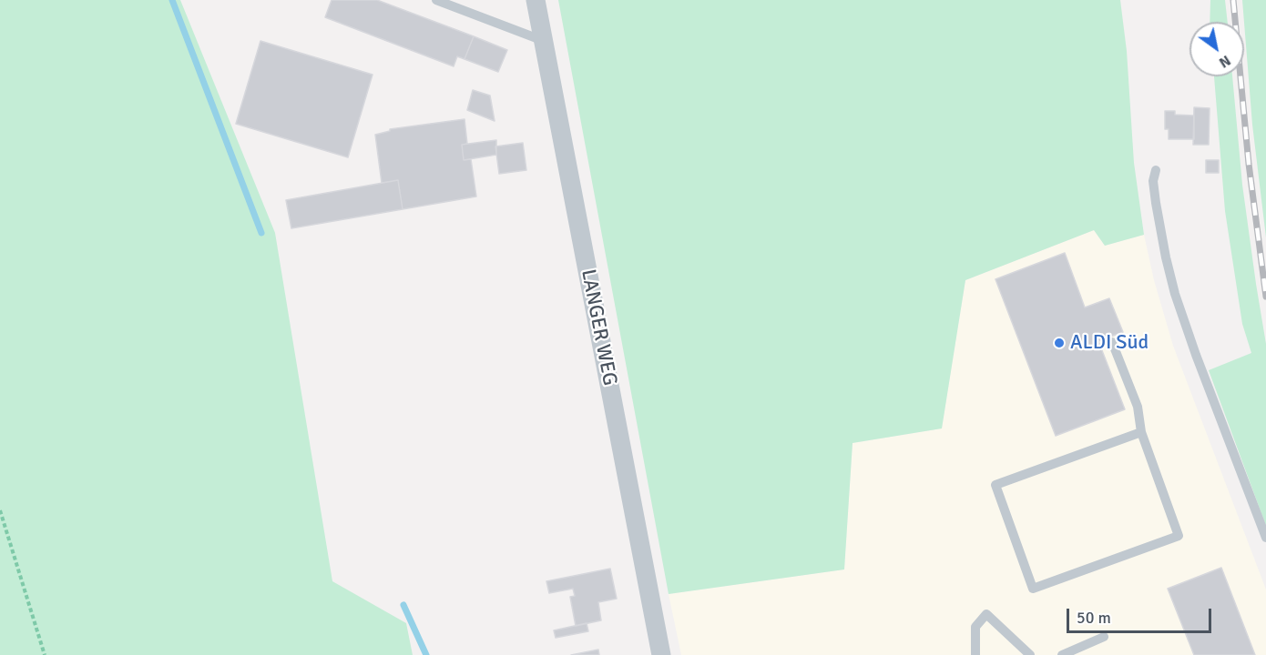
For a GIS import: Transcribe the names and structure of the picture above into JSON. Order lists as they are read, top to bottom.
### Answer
{
  "streets": {
    "street": ["LANGER WEG"]
  },
  "places": ["ALDI Süd"],
  "scale_bar": "50 m",
  "north": "bottom right"
}
